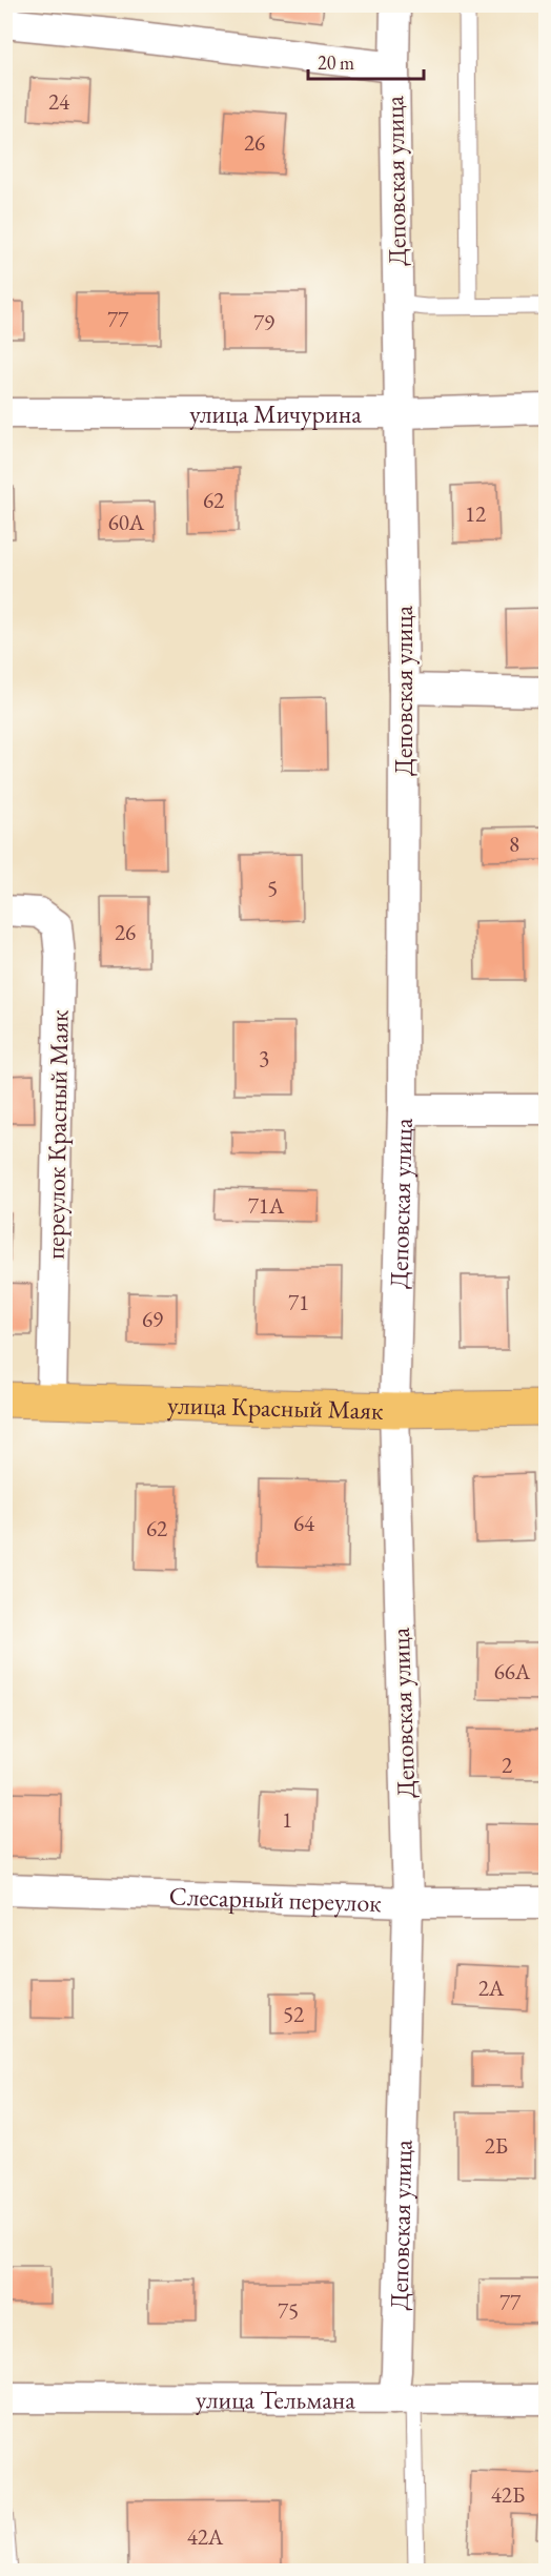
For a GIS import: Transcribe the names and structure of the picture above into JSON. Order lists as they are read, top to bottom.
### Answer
{
  "streets": {
    "main road": ["улица Красный Маяк"],
    "street": [
      "Деповская улица",
      "улица Мичурина",
      "переулок Красный Маяк",
      "Слесарный переулок",
      "улица Тельмана"
    ]
  },
  "crossings": [
    ["Деповская улица", "улица Мичурина"],
    ["Деповская улица", "улица Красный Маяк"],
    ["Деповская улица", "Слесарный переулок"],
    ["Деповская улица", "улица Тельмана"],
    ["переулок Красный Маяк", "улица Красный Маяк"]
  ],
  "house_numbers": [
    "24",
    "26",
    "77",
    "79",
    "62",
    "12",
    "60А",
    "8",
    "5",
    "26",
    "3",
    "71А",
    "71",
    "69",
    "64",
    "62",
    "66А",
    "2",
    "1",
    "2А",
    "52",
    "2Б",
    "77",
    "75",
    "42Б",
    "42А"
  ],
  "scale_bar": "20 m"
}
